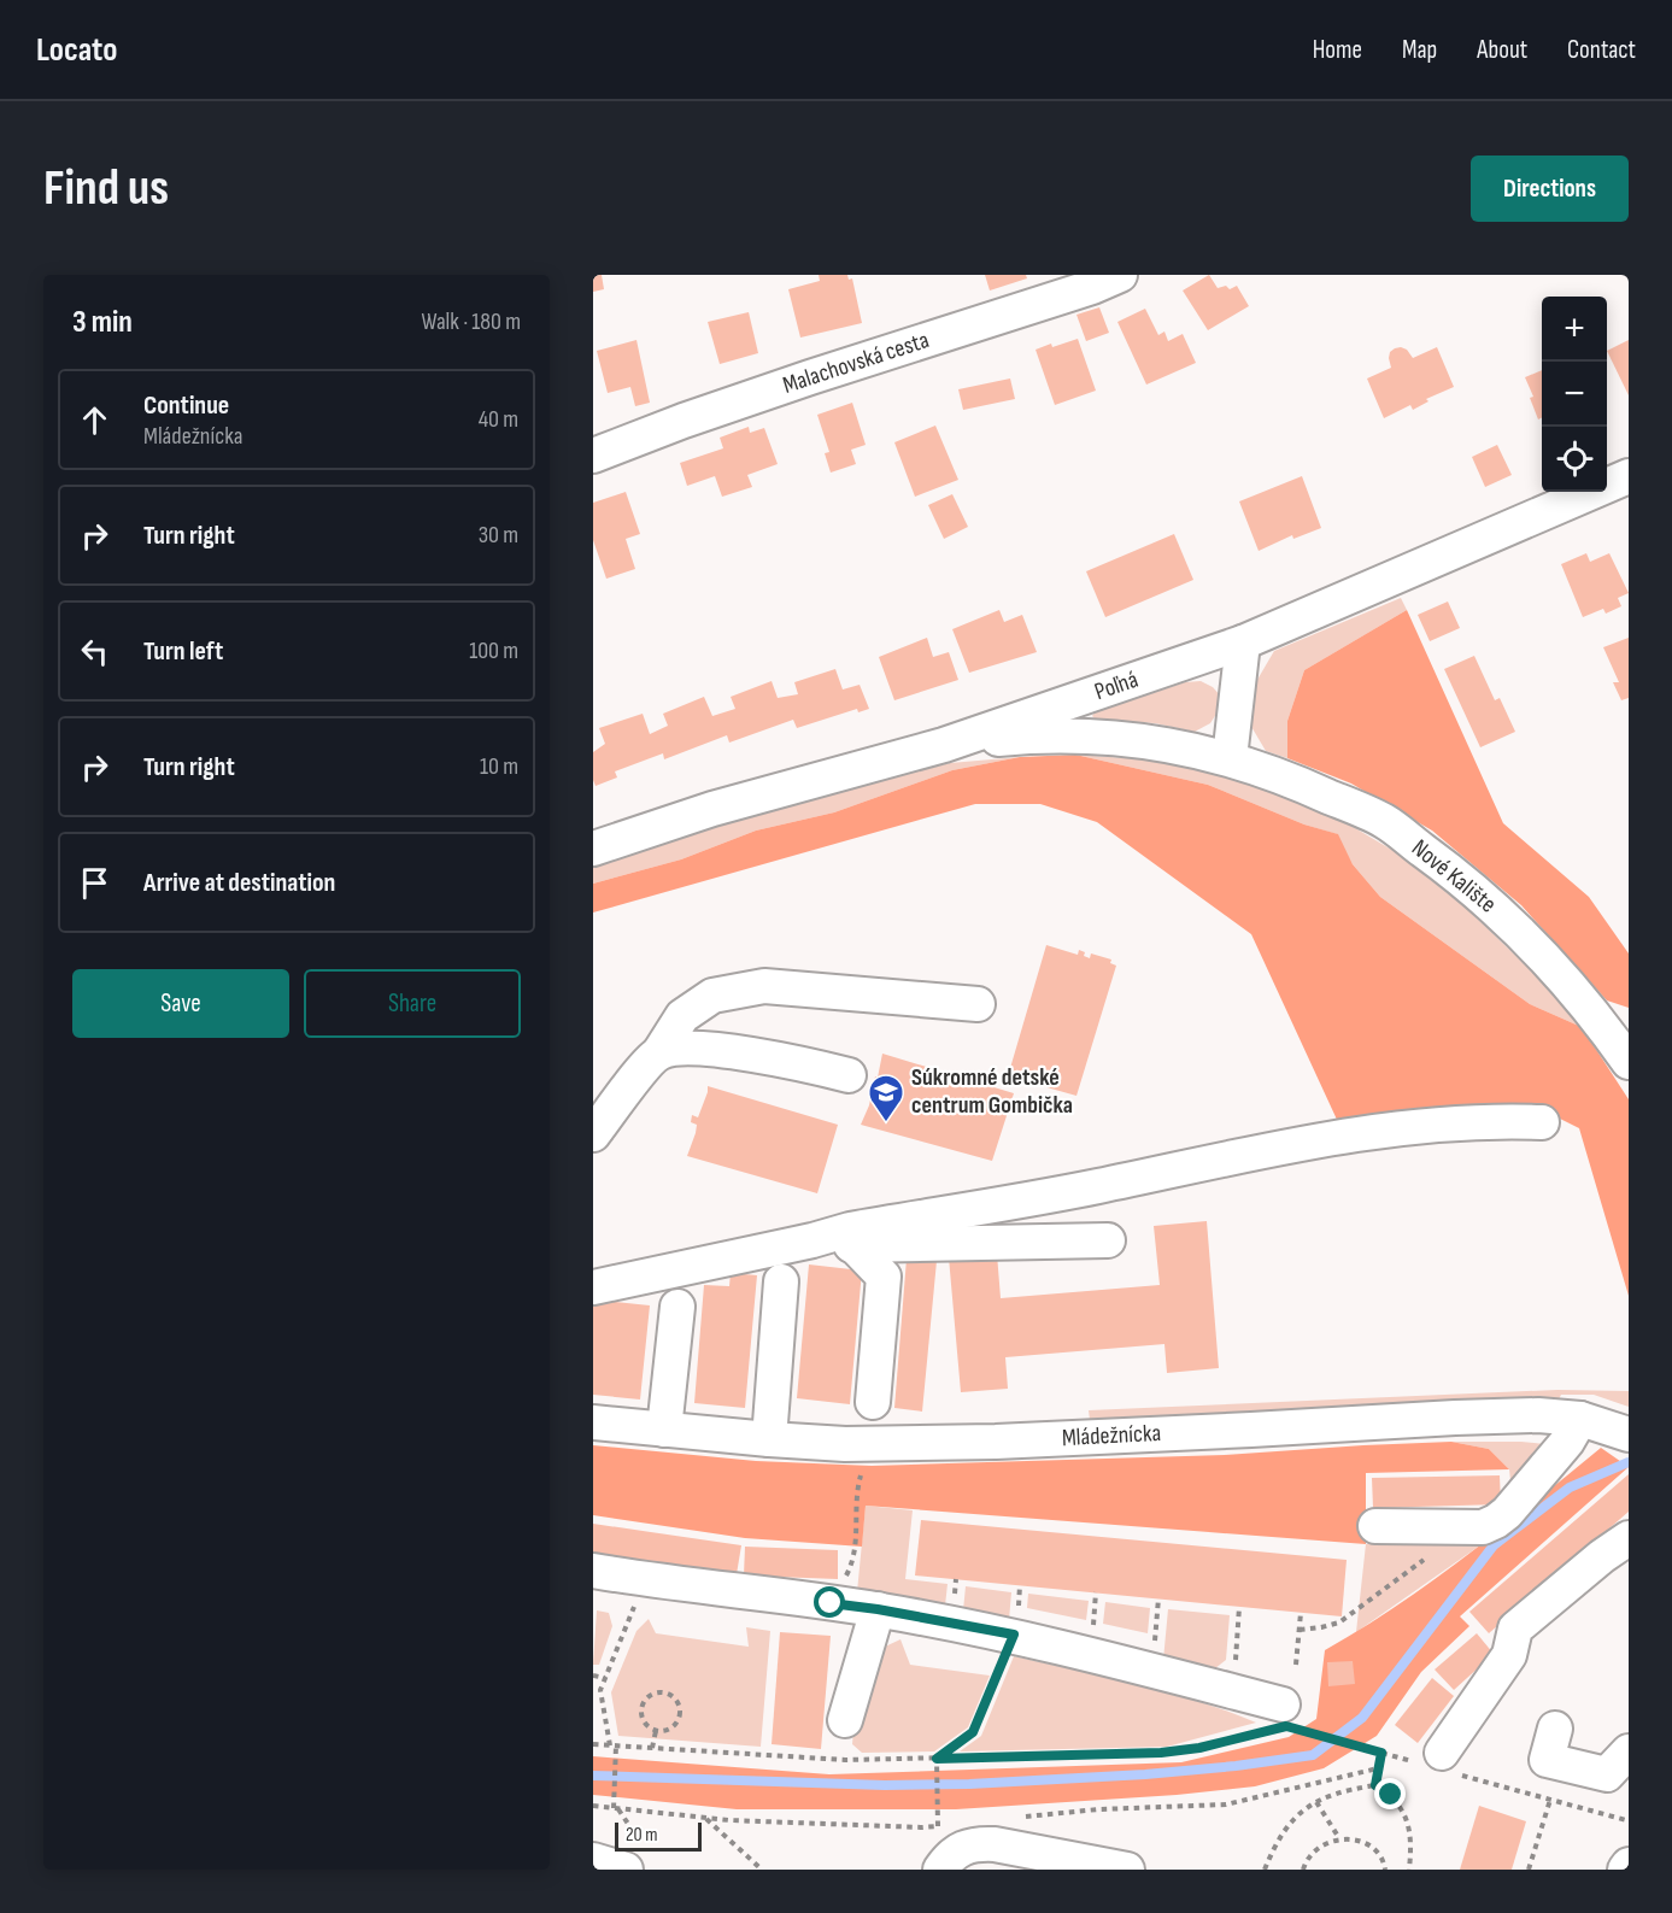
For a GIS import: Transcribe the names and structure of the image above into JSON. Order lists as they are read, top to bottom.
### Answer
{
  "streets": {
    "street": [
      "Malachovská cesta",
      "Poľná",
      "Nové Kalište",
      "Mládežnícka"
    ]
  },
  "crossings": [
    ["Poľná", "Nové Kalište"]
  ],
  "places": {
    "school or university": ["Súkromné detské centrum Gombička"]
  },
  "scale_bar": "20 m",
  "page": {
    "header": "Locato",
    "nav": [
      "Home",
      "Map",
      "About",
      "Contact"
    ],
    "buttons": [
      "Directions",
      ["Save", "Share"]
    ],
    "title": "Find us",
    "heading": ["3 min", "Walk · 180 m"],
    "map_buttons": ["+", "−"],
    "list": [
      ["Continue", "Mládežnícka", "40 m"],
      ["Turn right", "30 m"],
      ["Turn left", "100 m"],
      ["Turn right", "10 m"],
      "Arrive at destination"
    ],
    "scale": "20 m"
  }
}
